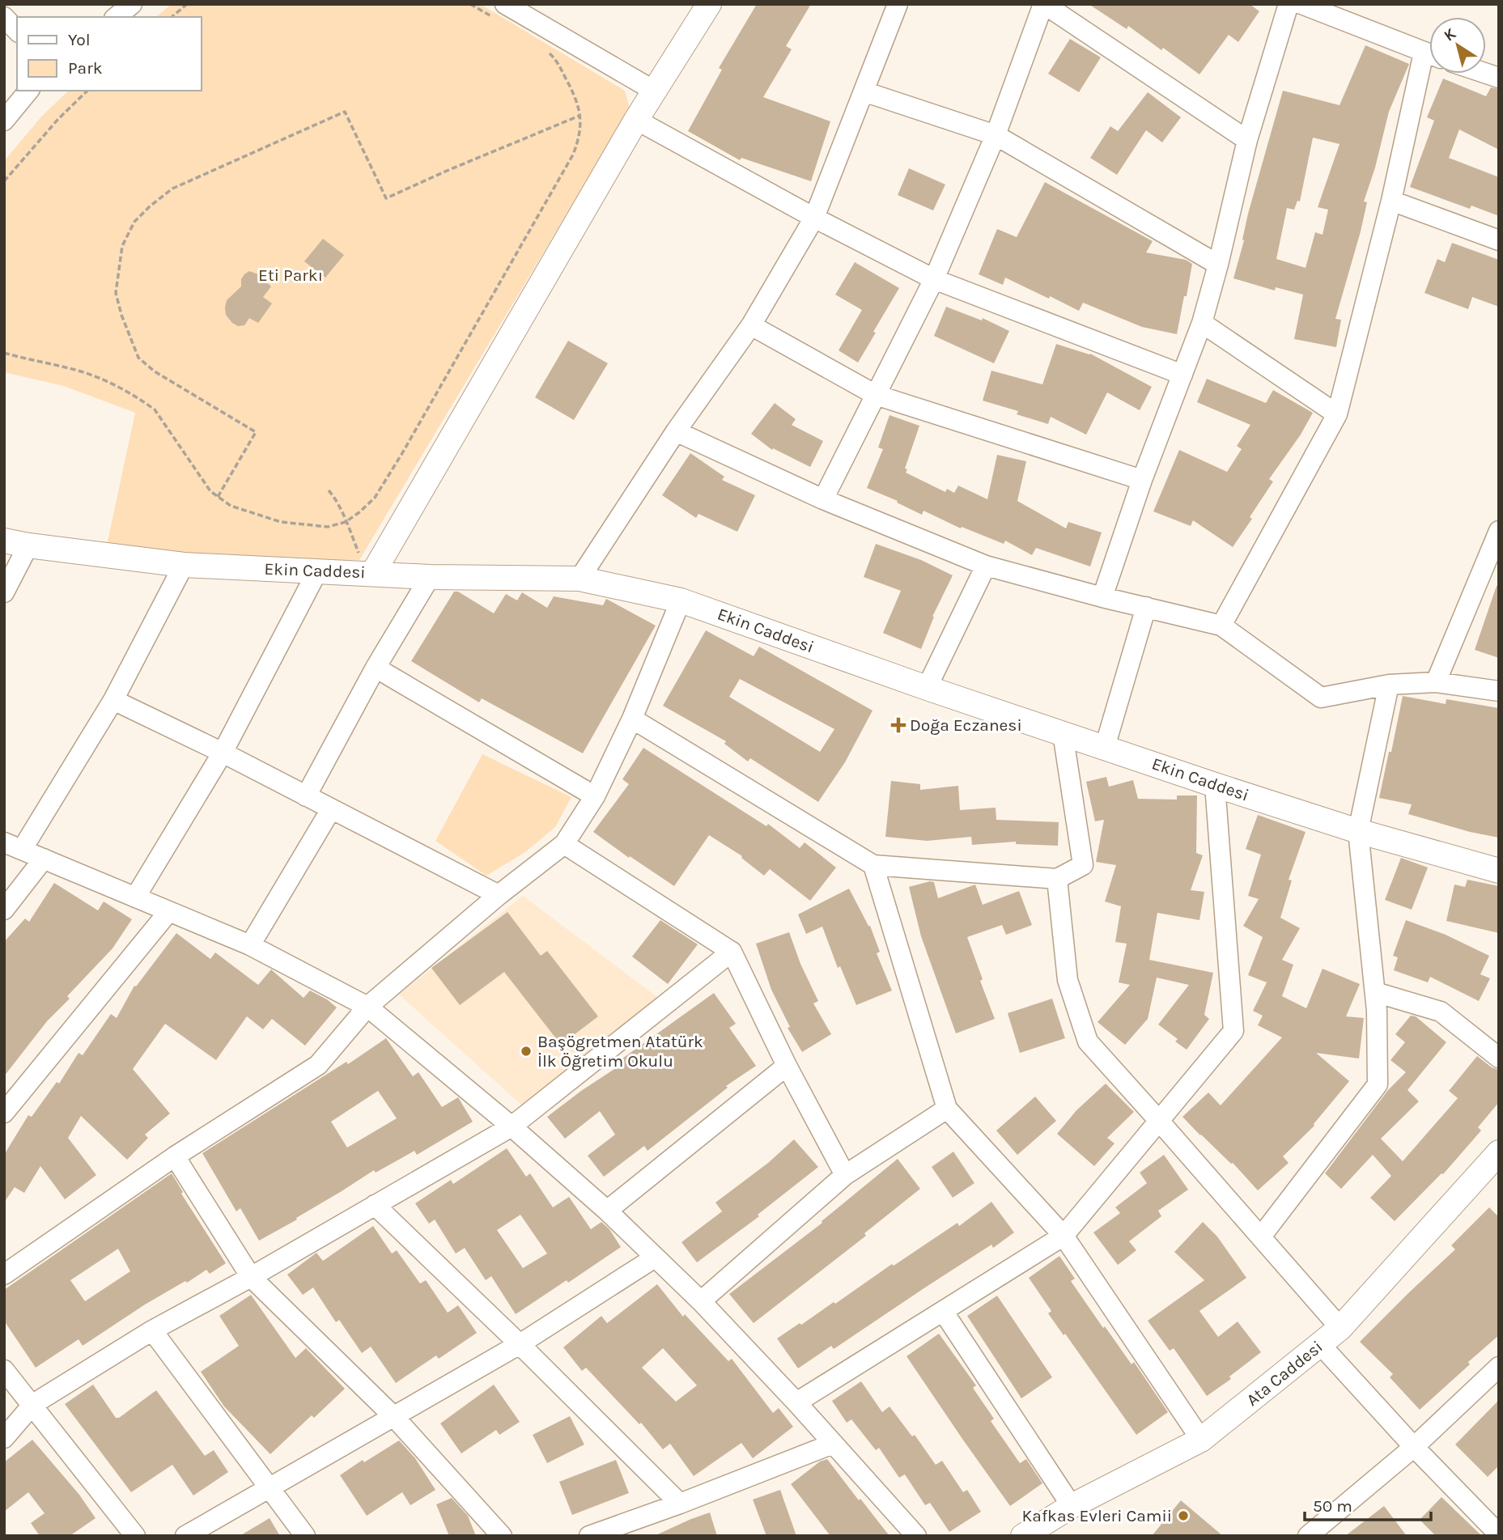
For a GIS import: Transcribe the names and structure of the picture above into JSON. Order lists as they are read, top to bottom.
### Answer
{
  "streets": {
    "street": ["Ekin Caddesi", "Ata Caddesi"]
  },
  "parks": ["Eti Parkı"],
  "places": {
    "health": ["Doğa Eczanesi"],
    "other": ["Başögretmen Atatürk İlk Öğretim Okulu", "Kafkas Evleri Camii"]
  },
  "legend": ["Yol", "Park"],
  "scale_bar": "50 m",
  "north": "top left"
}
